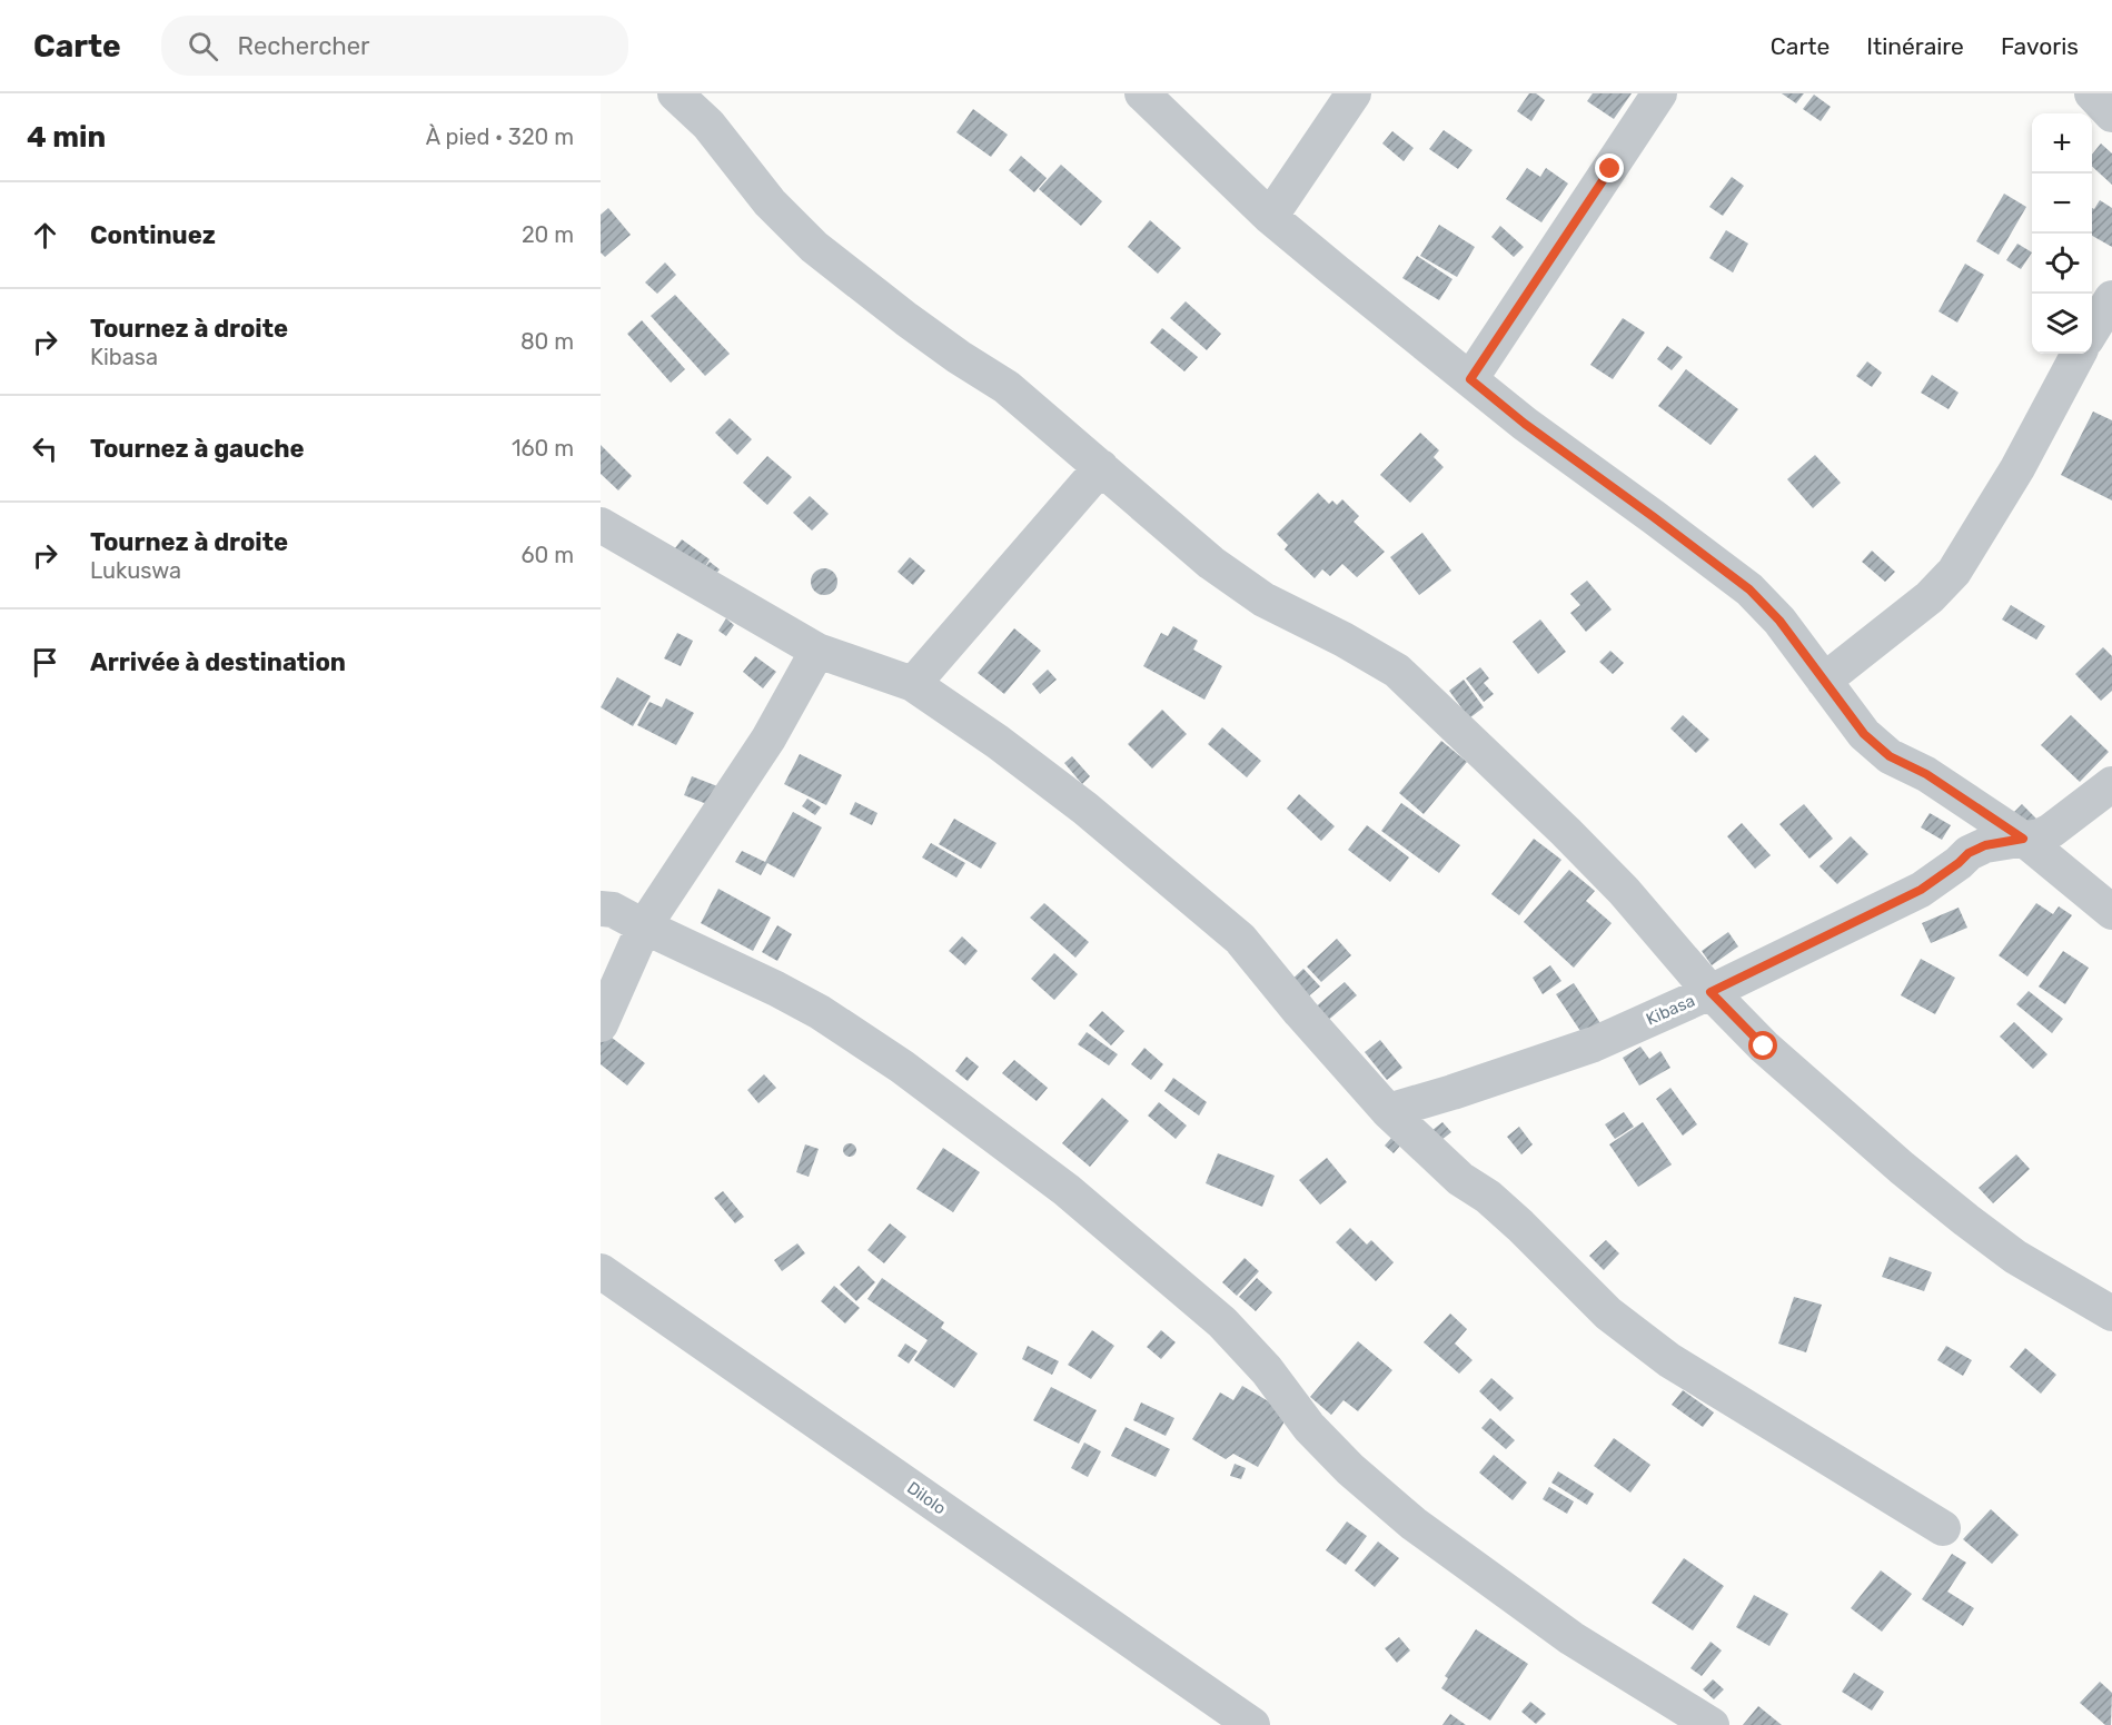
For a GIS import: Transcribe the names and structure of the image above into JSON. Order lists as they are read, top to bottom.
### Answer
{
  "streets": {
    "street": ["Kibasa", "Dilolo"]
  },
  "page": {
    "header": "Carte",
    "search": "Rechercher",
    "nav": ["Carte", "Itinéraire", "Favoris"],
    "heading": ["4 min", "À pied · 320 m"],
    "map_buttons": ["+", "−"],
    "list": [
      ["Continuez", "20 m"],
      ["Tournez à droite", "Kibasa", "80 m"],
      ["Tournez à gauche", "160 m"],
      ["Tournez à droite", "Lukuswa", "60 m"],
      "Arrivée à destination"
    ]
  }
}
